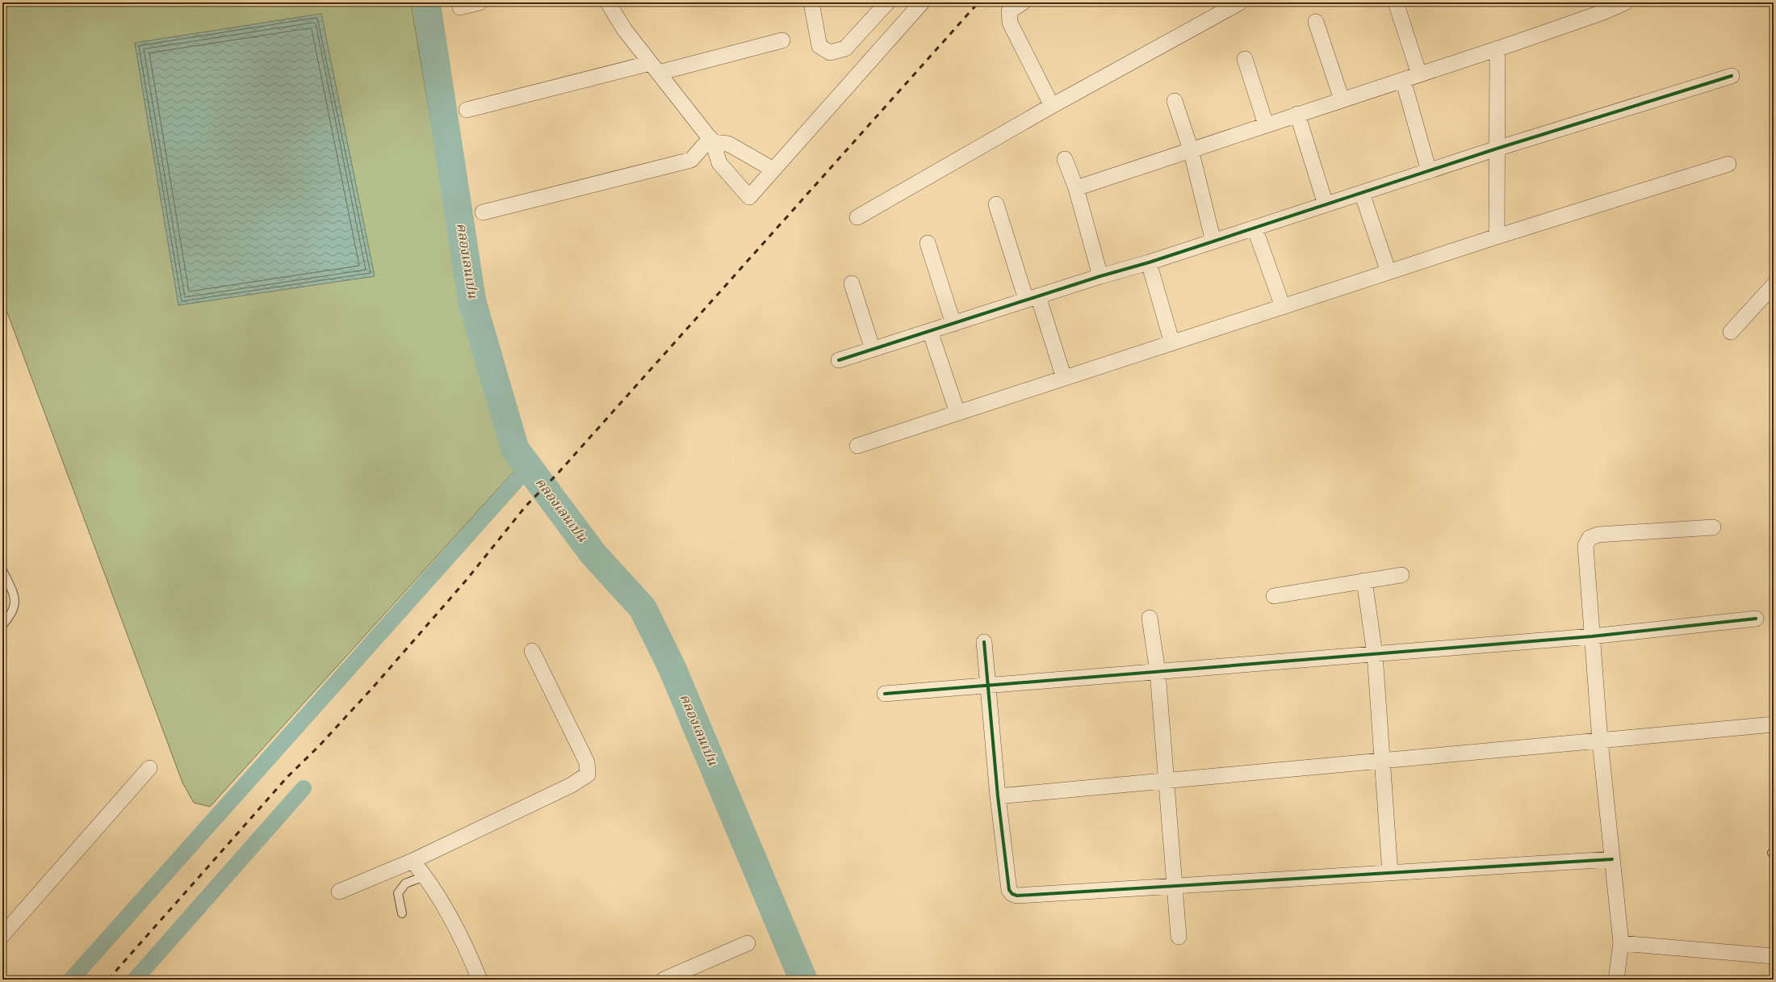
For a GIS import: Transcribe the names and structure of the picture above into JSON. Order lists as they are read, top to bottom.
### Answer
{
  "water": ["คลองเลนเปน"]
}
